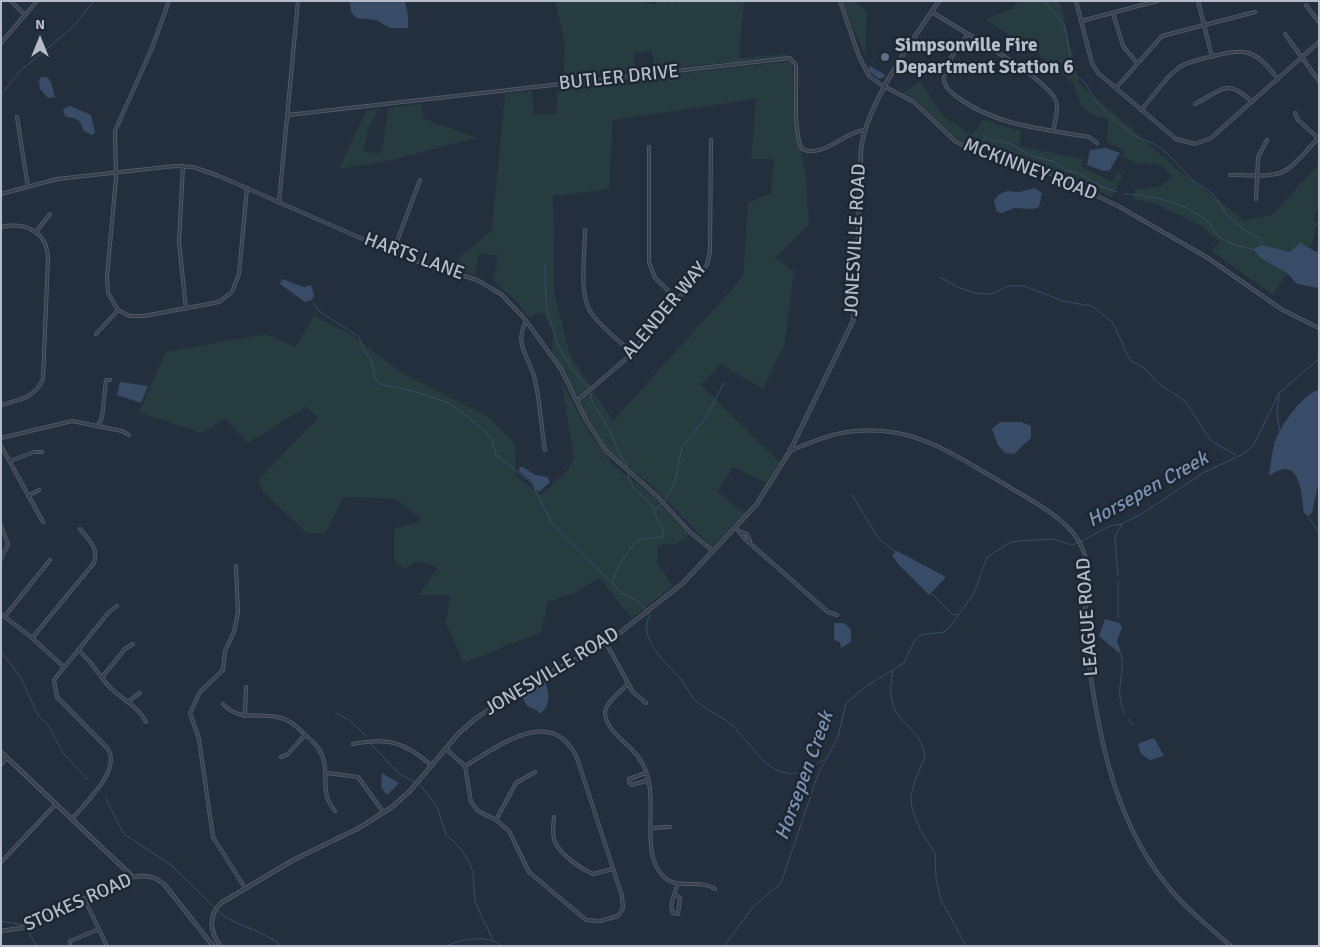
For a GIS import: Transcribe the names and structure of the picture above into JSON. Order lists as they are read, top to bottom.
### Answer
{
  "streets": {
    "street": [
      "BUTLER DRIVE",
      "MCKINNEY ROAD",
      "JONESVILLE ROAD",
      "HARTS LANE",
      "ALENDER WAY",
      "LEAGUE ROAD",
      "STOKES ROAD"
    ]
  },
  "crossings": [
    ["BUTLER DRIVE", "JONESVILLE ROAD"],
    ["MCKINNEY ROAD", "JONESVILLE ROAD"],
    ["JONESVILLE ROAD", "HARTS LANE"],
    ["JONESVILLE ROAD", "LEAGUE ROAD"],
    ["HARTS LANE", "ALENDER WAY"]
  ],
  "water": ["Horsepen Creek"],
  "places": ["Simpsonville Fire Department Station 6"],
  "north": "top"
}
